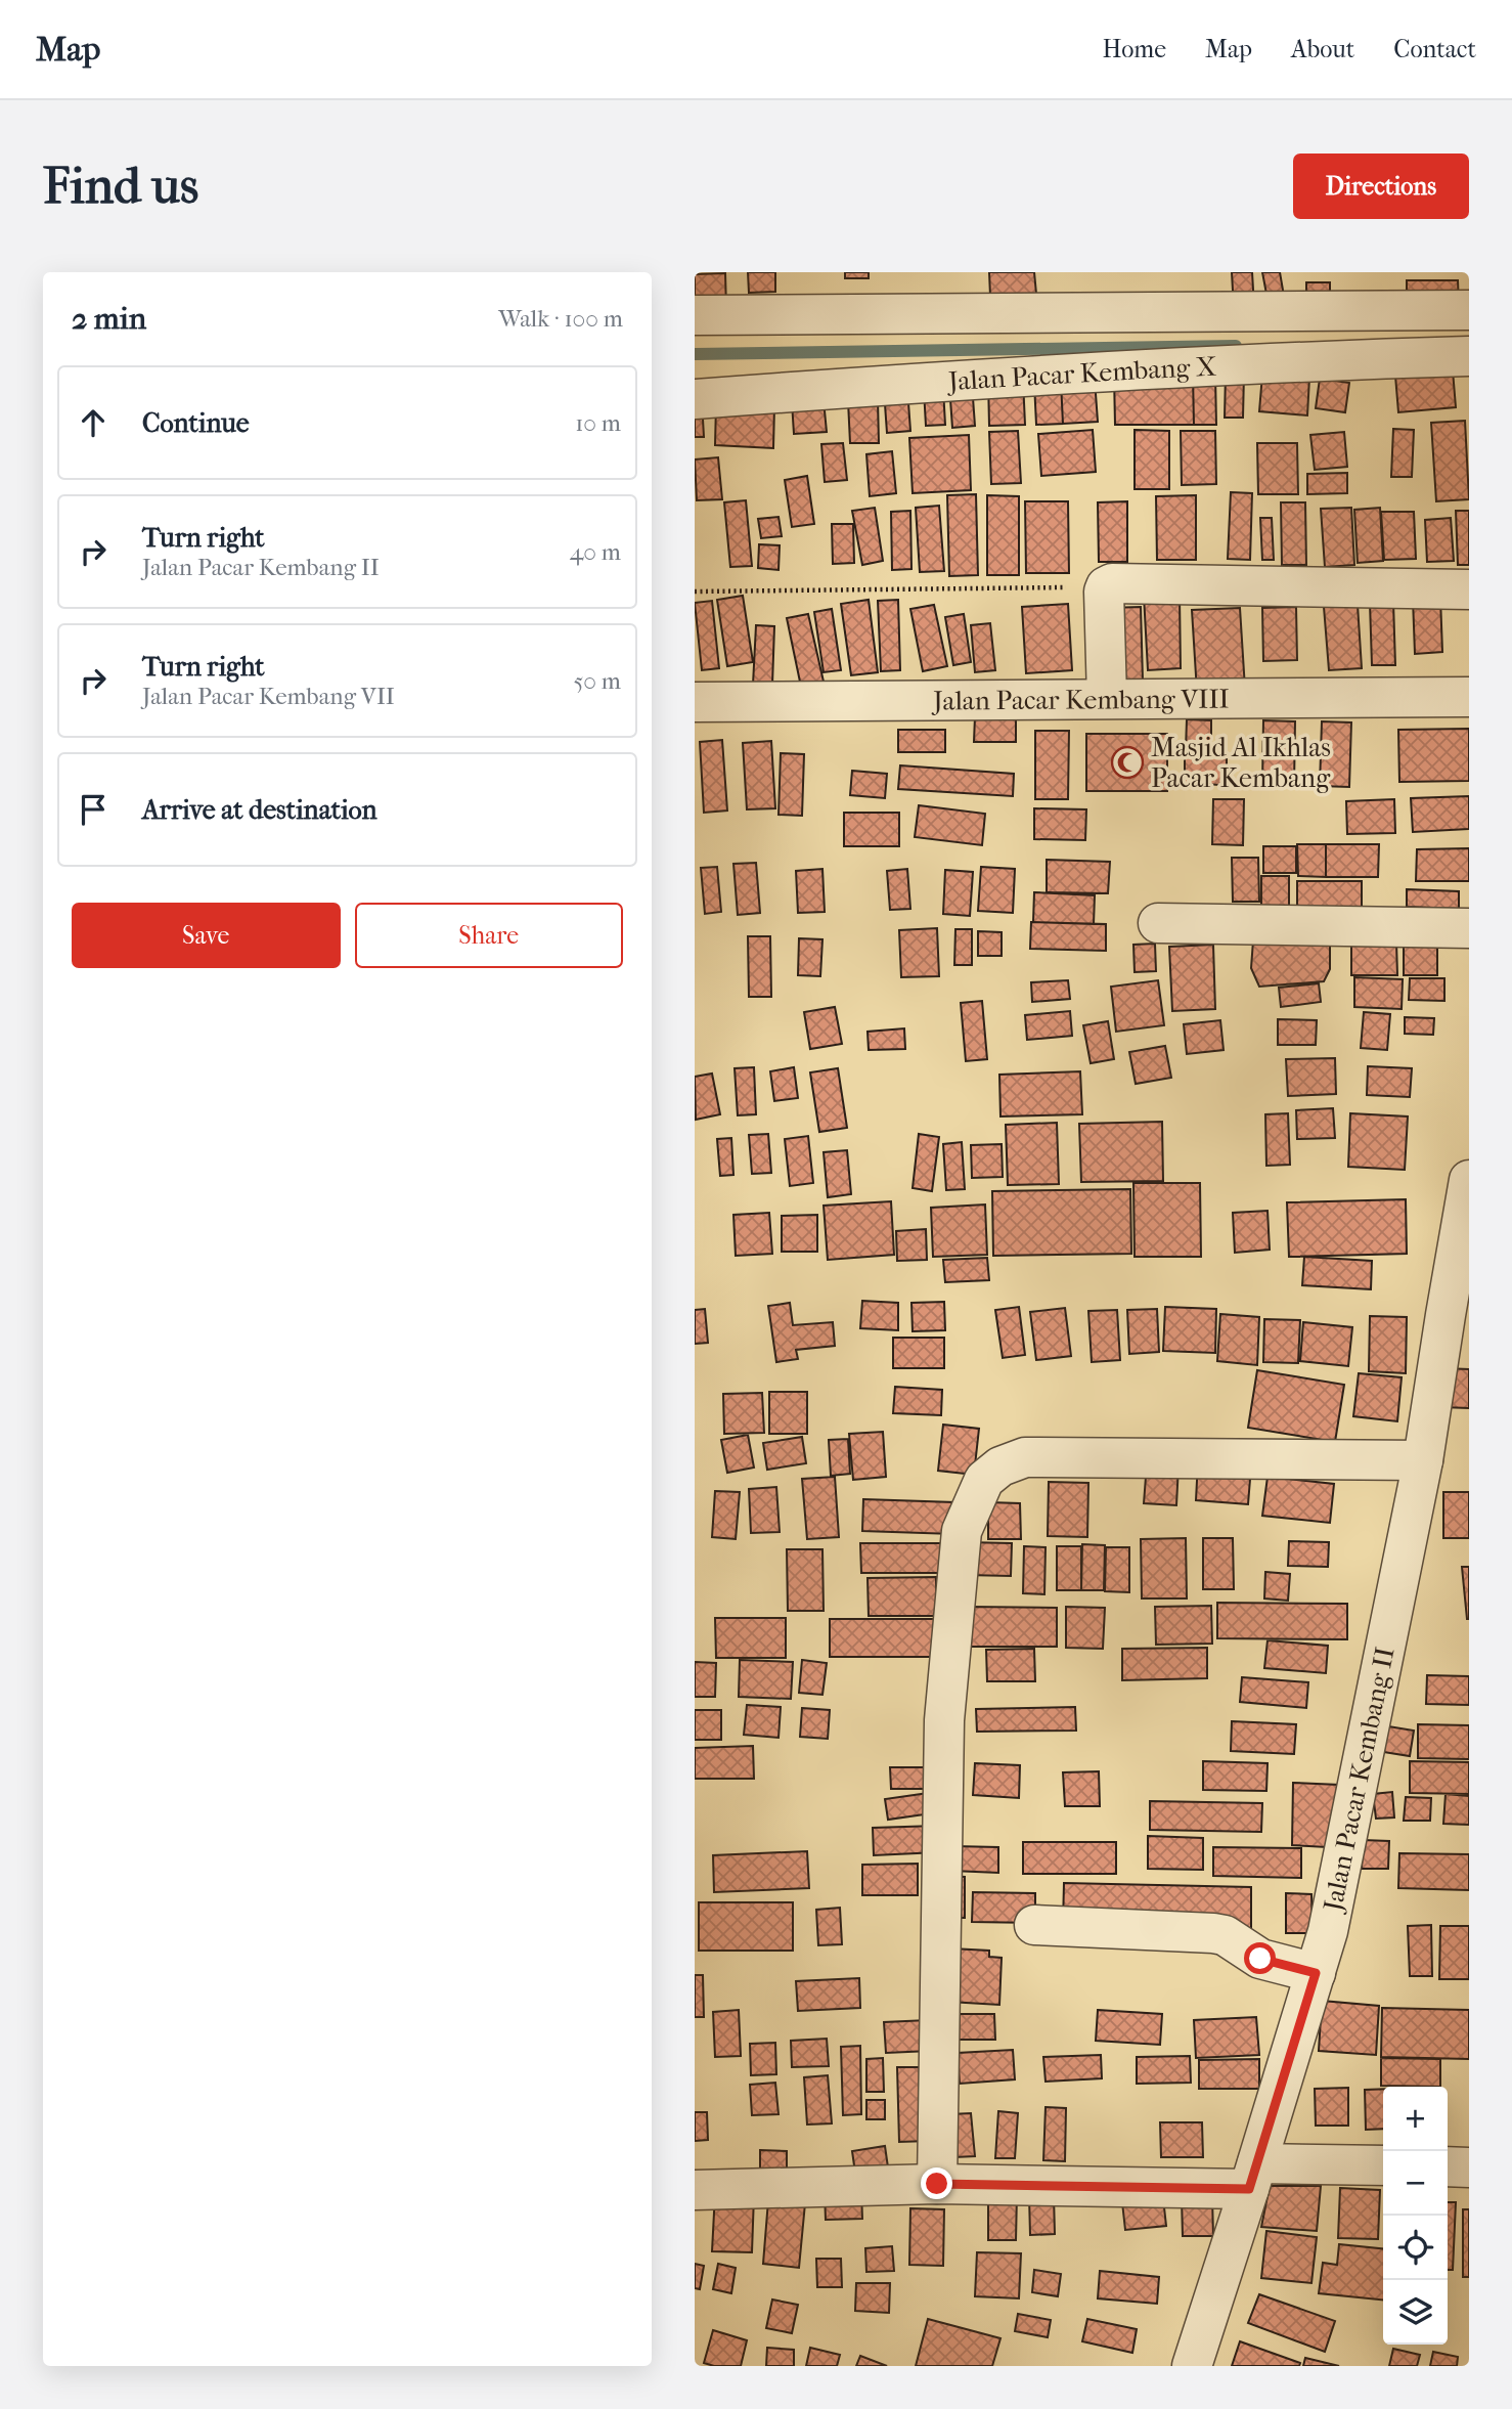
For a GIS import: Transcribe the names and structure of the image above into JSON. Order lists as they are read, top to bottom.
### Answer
{
  "streets": {
    "street": ["Jalan Pacar Kembang X", "Jalan Pacar Kembang VIII", "Jalan Pacar Kembang II"]
  },
  "places": {
    "mosque": ["Masjid Al Ikhlas Pacar Kembang"]
  },
  "page": {
    "header": "Map",
    "nav": [
      "Home",
      "Map",
      "About",
      "Contact"
    ],
    "buttons": [
      "Directions",
      ["Save", "Share"]
    ],
    "title": "Find us",
    "heading": ["2 min", "Walk · 100 m"],
    "list": [
      ["Continue", "10 m"],
      ["Turn right", "Jalan Pacar Kembang II", "40 m"],
      ["Turn right", "Jalan Pacar Kembang VII", "50 m"],
      "Arrive at destination"
    ],
    "map_buttons": ["+", "−"]
  }
}
